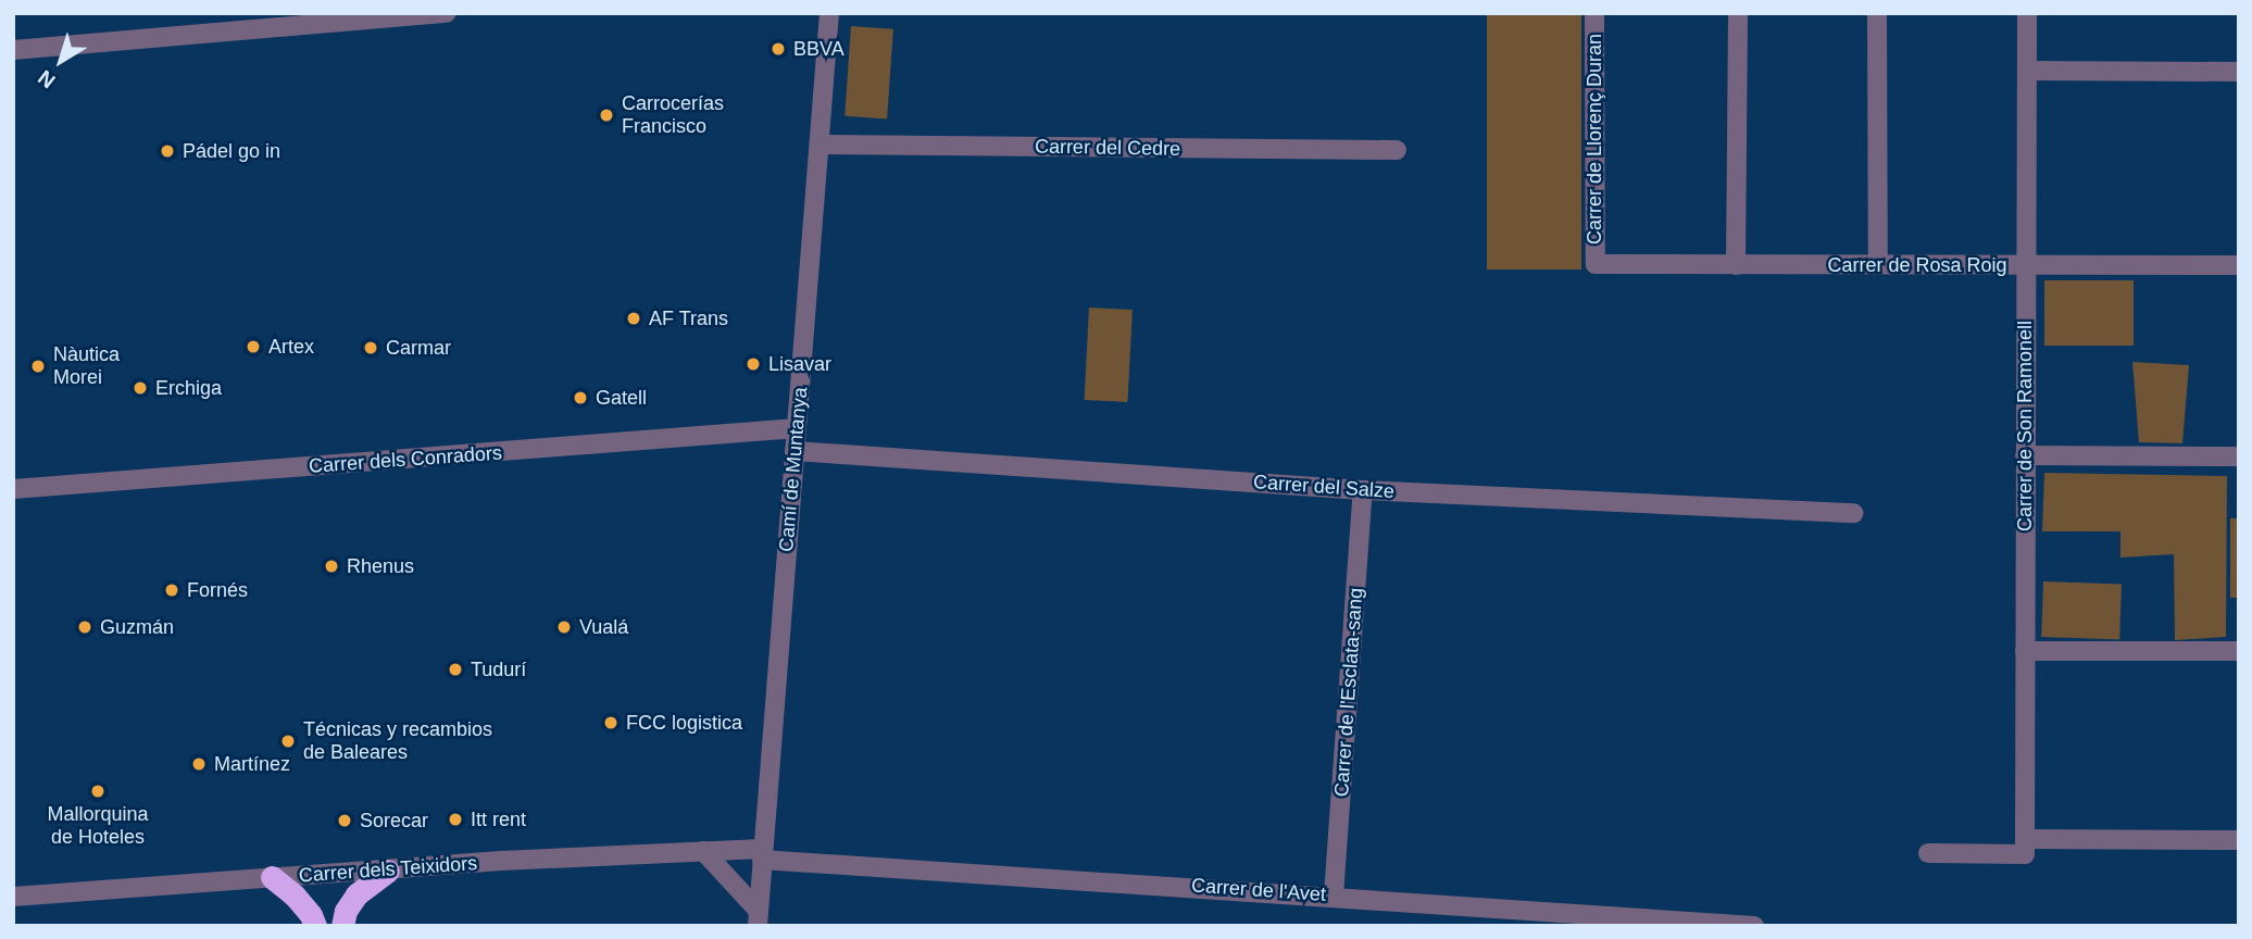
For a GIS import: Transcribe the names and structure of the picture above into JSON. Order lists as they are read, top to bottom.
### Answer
{
  "streets": {
    "street": [
      "Carrer de Llorenç Duran",
      "Carrer del Cedre",
      "Carrer de Rosa Roig",
      "Carrer de Son Ramonell",
      "Carrer dels Conradors",
      "Camí de Muntanya",
      "Carrer del Salze",
      "Carrer de l'Esclata-sang",
      "Carrer dels Teixidors",
      "Carrer de l'Avet"
    ]
  },
  "crossings": [
    ["Carrer de Llorenç Duran", "Carrer de Rosa Roig"],
    ["Carrer del Cedre", "Camí de Muntanya"],
    ["Carrer de Rosa Roig", "Carrer de Son Ramonell"],
    ["Carrer dels Conradors", "Camí de Muntanya"],
    ["Camí de Muntanya", "Carrer del Salze"],
    ["Camí de Muntanya", "Carrer dels Teixidors"],
    ["Camí de Muntanya", "Carrer de l'Avet"],
    ["Carrer del Salze", "Carrer de l'Esclata-sang"],
    ["Carrer de l'Esclata-sang", "Carrer de l'Avet"],
    ["Carrer dels Teixidors", "Carrer de l'Avet"]
  ],
  "places": [
    "BBVA",
    "Carrocerías Francisco",
    "Pádel go in",
    "AF Trans",
    "Artex",
    "Carmar",
    "Lisavar",
    "Nàutica Morei",
    "Erchiga",
    "Gatell",
    "Rhenus",
    "Fornés",
    "Guzmán",
    "Vualá",
    "Tudurí",
    "FCC logistica",
    "Técnicas y recambios de Baleares",
    "Martínez",
    "Mallorquina de Hoteles",
    "Itt rent",
    "Sorecar"
  ],
  "north": "bottom left"
}
